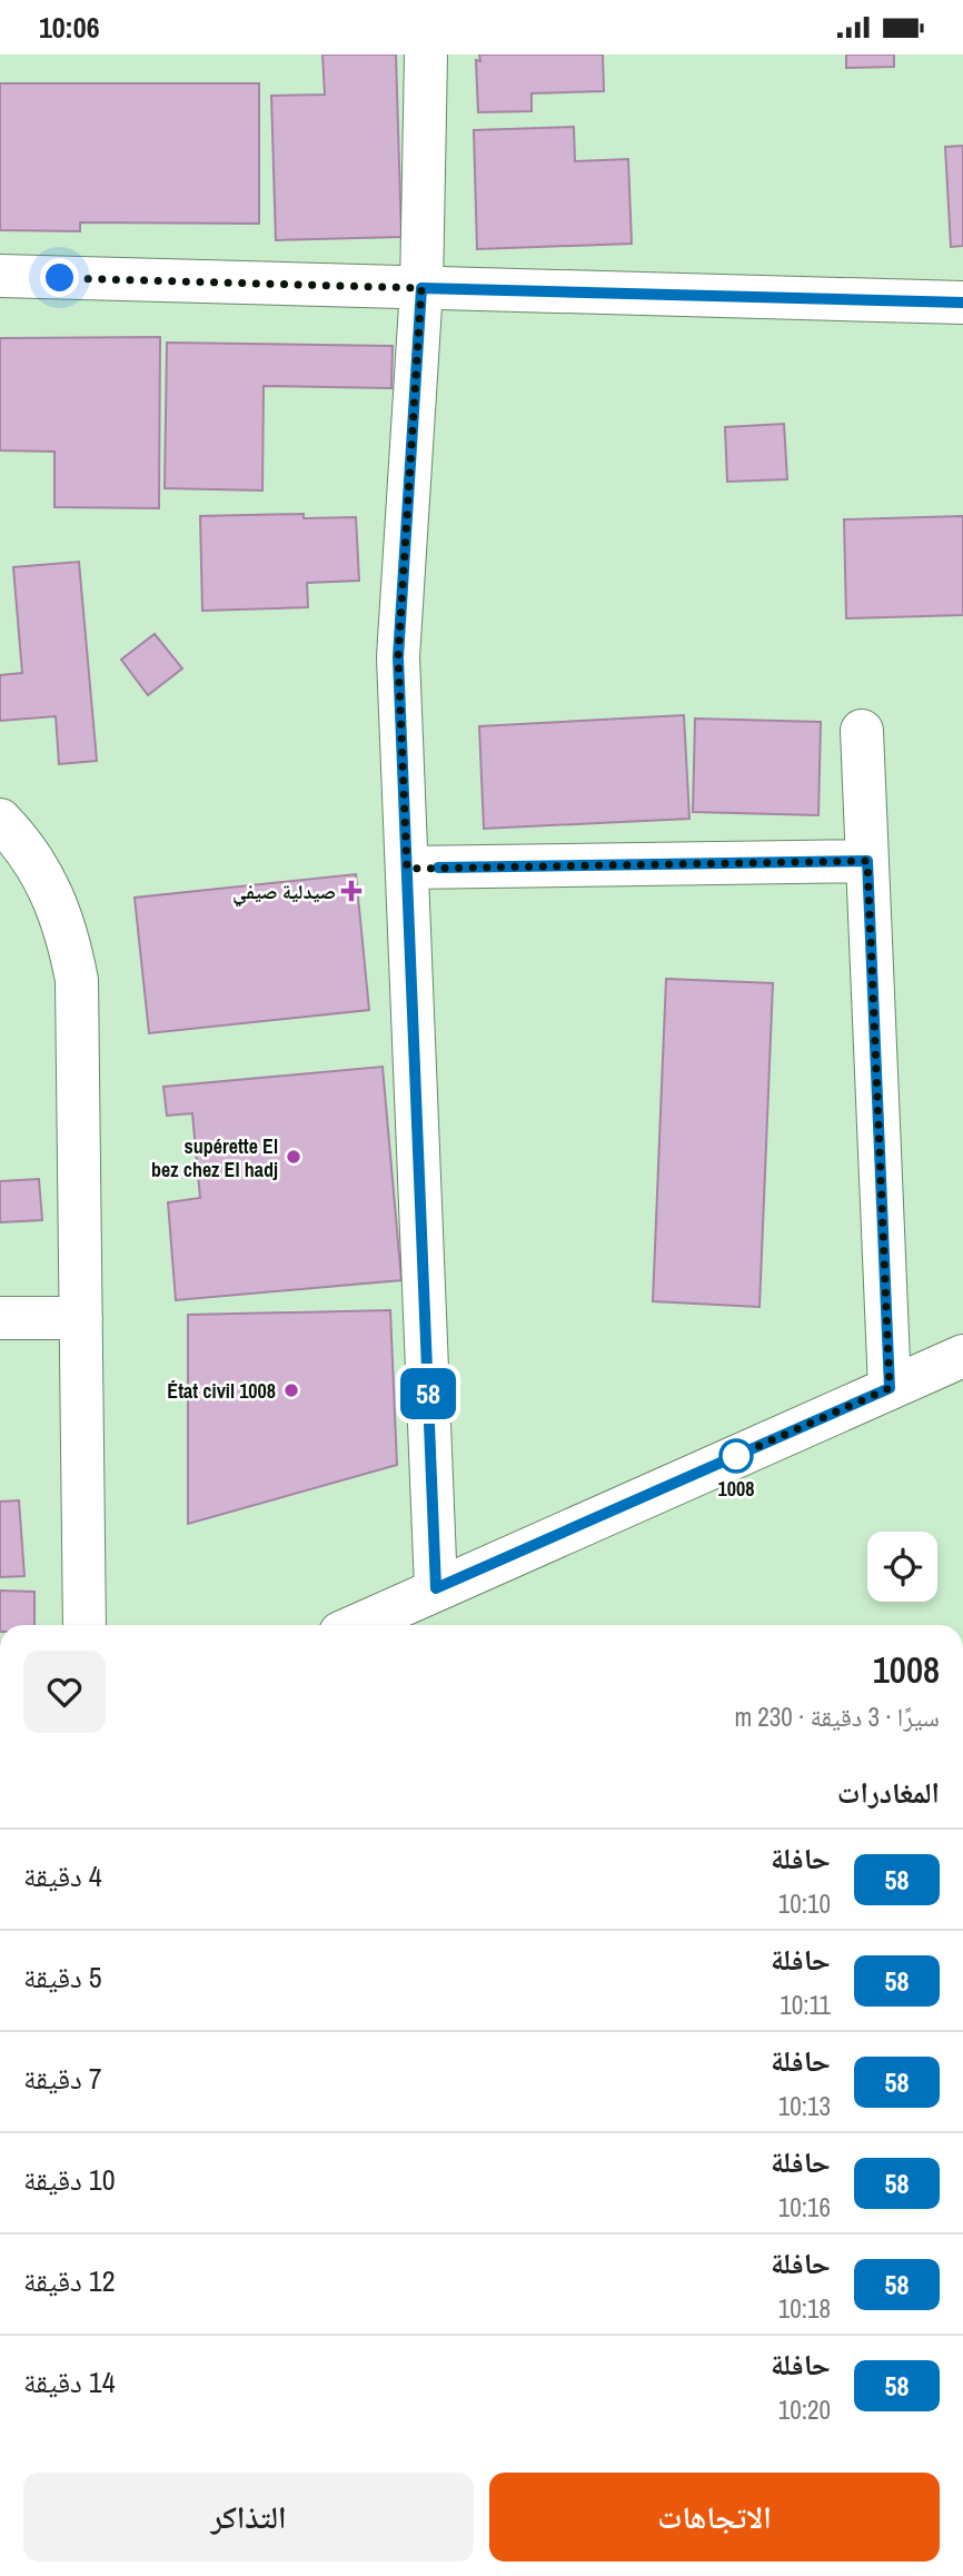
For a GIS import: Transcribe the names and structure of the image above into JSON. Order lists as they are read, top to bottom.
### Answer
{
  "places": {
    "health": ["صيدلية صيفي"],
    "other": ["supérette El bez chez El hadj", "État civil 1008", "1008"]
  },
  "lines": ["bus line 58"],
  "page": {
    "status": "10:06",
    "on_map": "58",
    "heading": [
      ["1008", "سيرًا · 3 دقيقة · 230 m"],
      "المغادرات"
    ],
    "list": [
      {
        "mark": "58",
        "name": "حافلة",
        "note": "10:10",
        "value": "4 دقيقة"
      },
      {
        "mark": "58",
        "name": "حافلة",
        "note": "10:11",
        "value": "5 دقيقة"
      },
      {
        "mark": "58",
        "name": "حافلة",
        "note": "10:13",
        "value": "7 دقيقة"
      },
      {
        "mark": "58",
        "name": "حافلة",
        "note": "10:16",
        "value": "10 دقيقة"
      },
      {
        "mark": "58",
        "name": "حافلة",
        "note": "10:18",
        "value": "12 دقيقة"
      },
      {
        "mark": "58",
        "name": "حافلة",
        "note": "10:20",
        "value": "14 دقيقة"
      }
    ],
    "buttons": ["الاتجاهات", "التذاكر"]
  }
}
